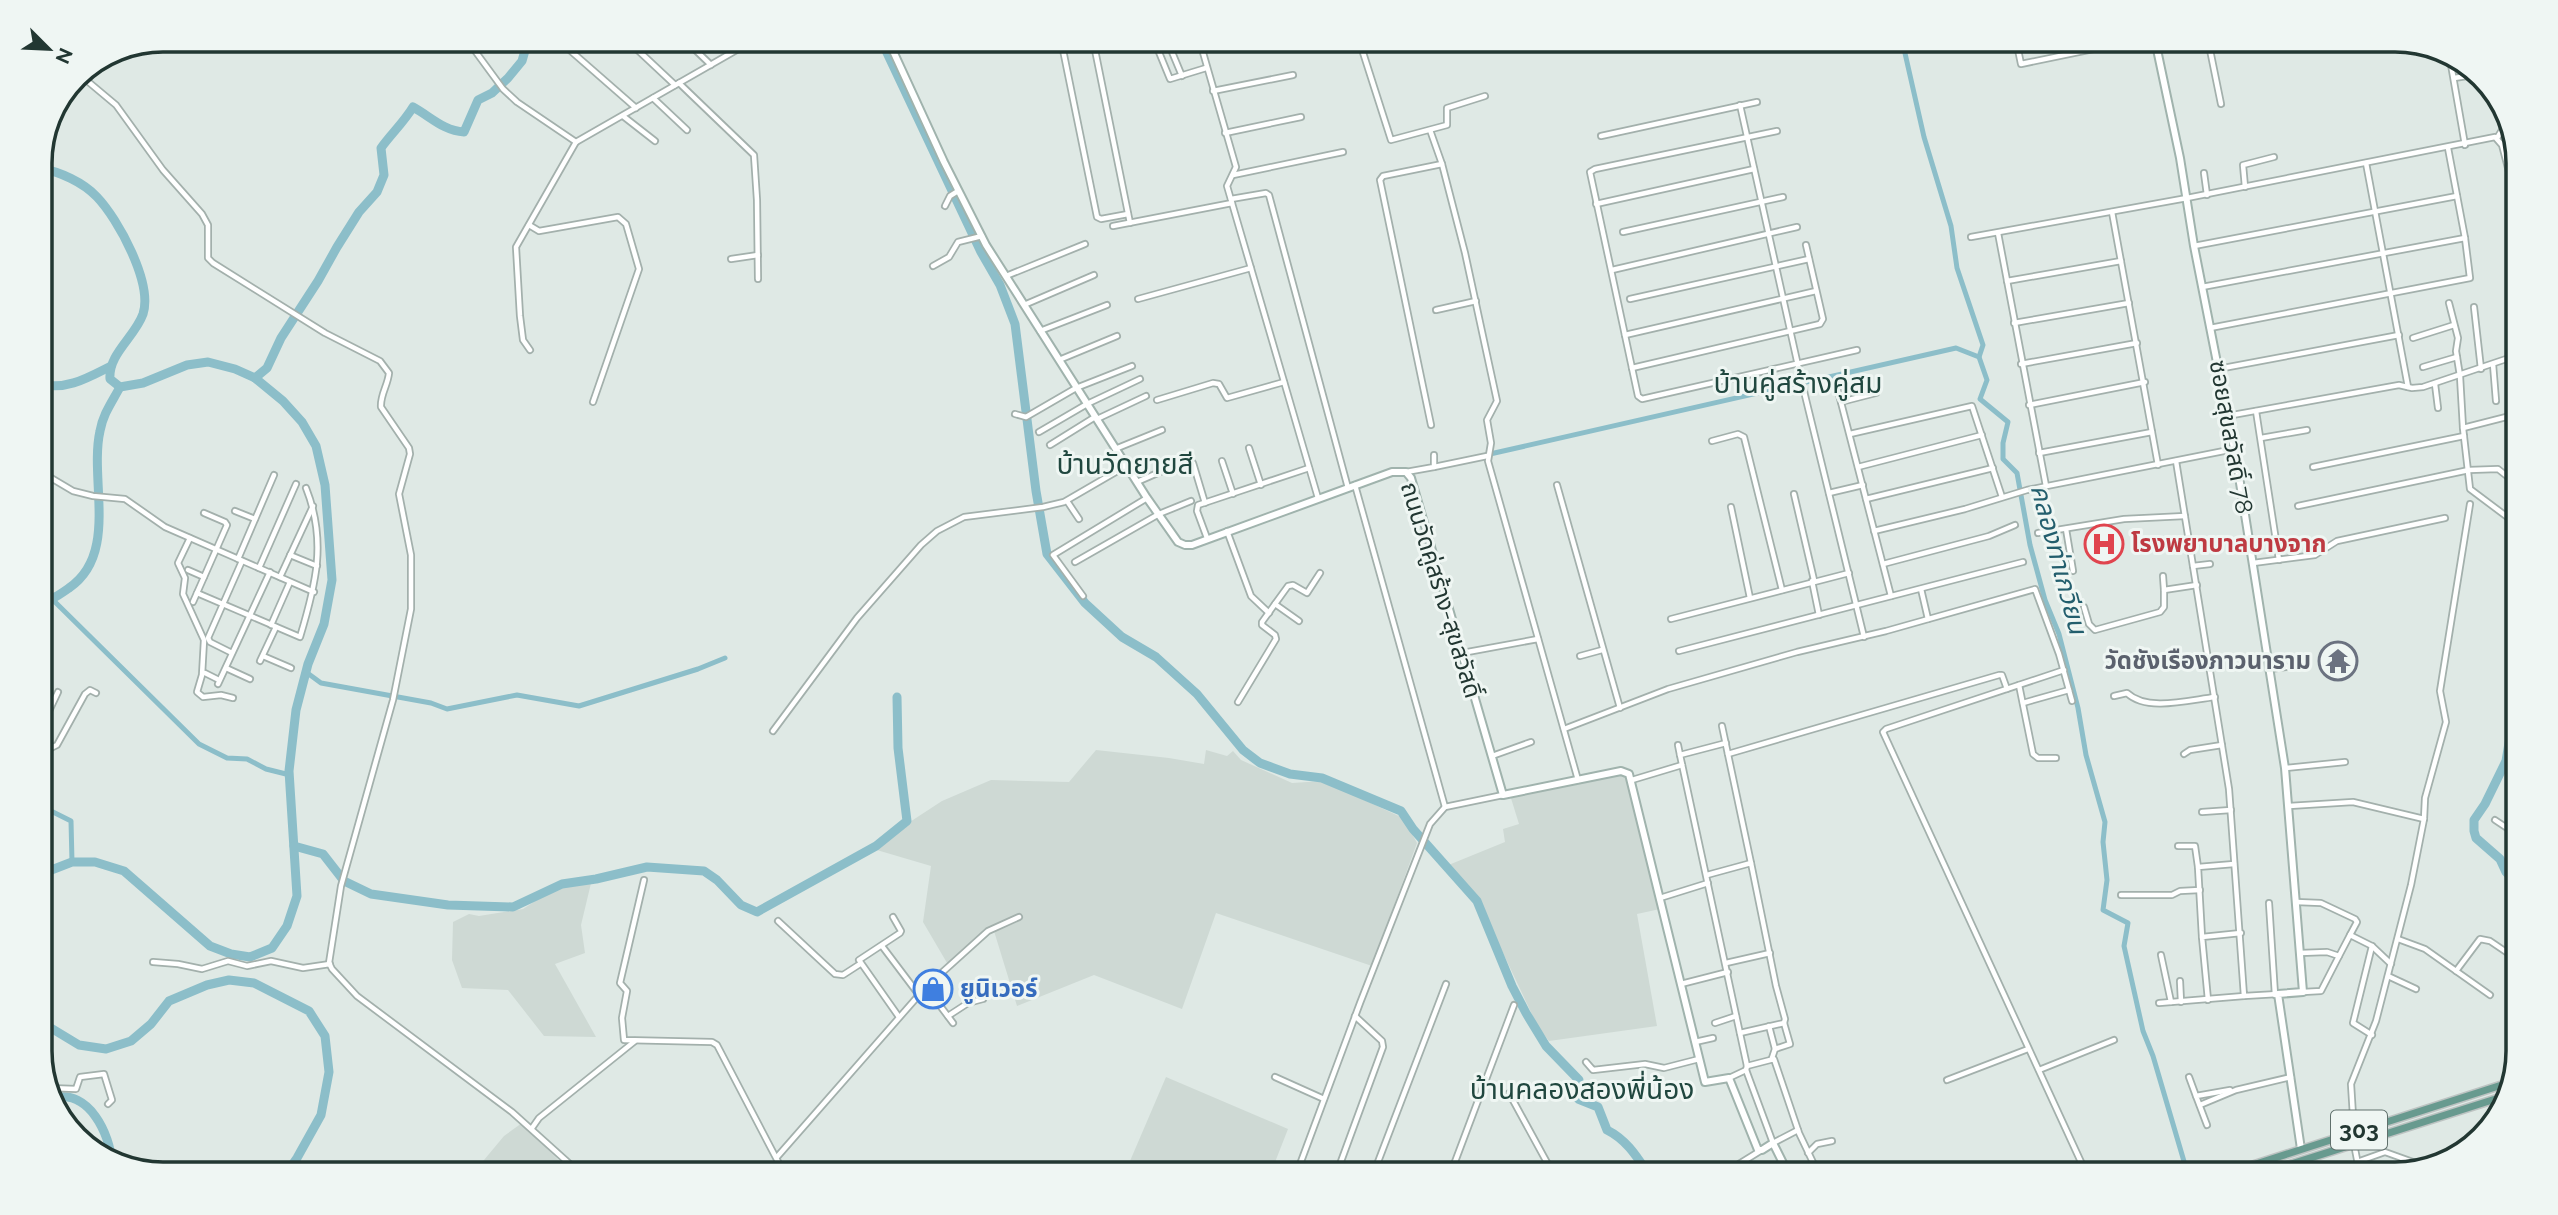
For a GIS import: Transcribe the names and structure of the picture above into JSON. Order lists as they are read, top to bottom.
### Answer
{
  "streets": {
    "main road": ["303"],
    "street": ["ซอยสุขสวัสดิ์ 78", "ถนนวัดคู่สร้าง-สุขสวัสดิ์"]
  },
  "districts": ["บ้านคู่สร้างคู่สม", "บ้านวัดยายสี", "บ้านคลองสองพี่น้อง"],
  "water": ["คลองท่าเกวียน"],
  "places": {
    "hospital": ["โรงพยาบาลบางจาก"],
    "temple": ["วัดชังเรืองภาวนาราม"],
    "shop": ["ยูนิเวอร์"]
  },
  "north": "bottom right"
}
